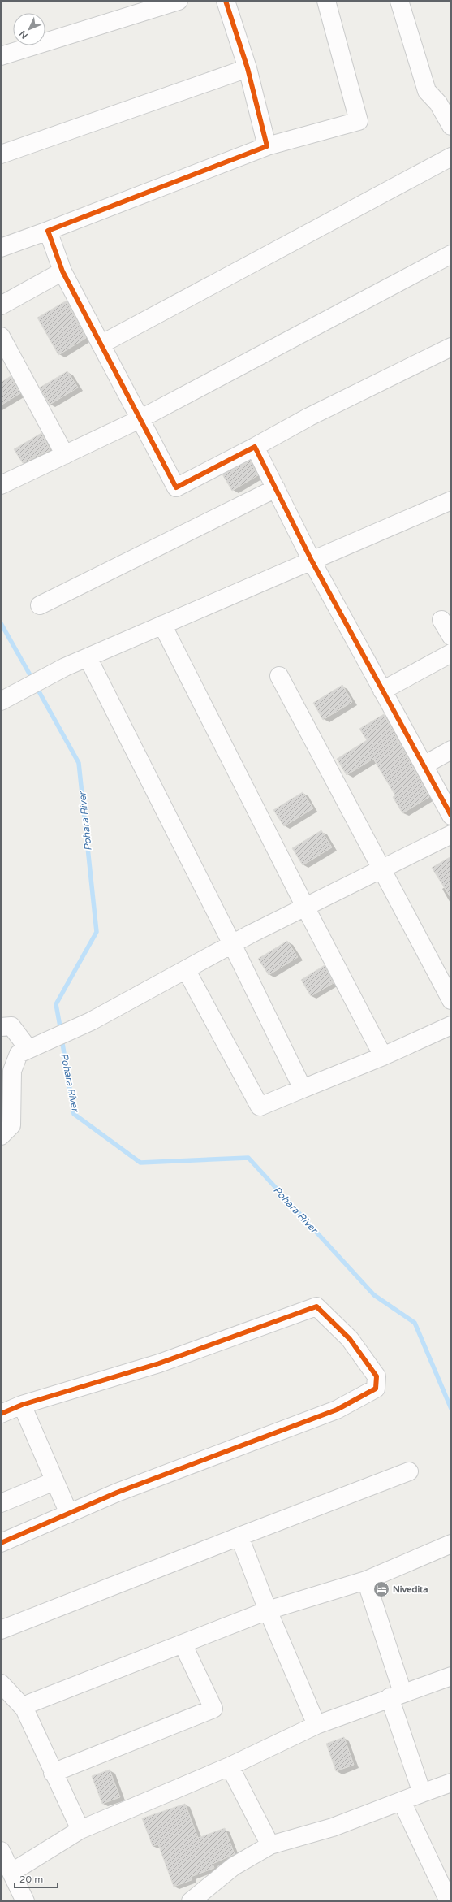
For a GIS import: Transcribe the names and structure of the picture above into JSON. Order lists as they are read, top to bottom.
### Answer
{
  "water": ["Pohara River"],
  "places": {
    "hotel": ["Nivedita"]
  },
  "scale_bar": "20 m",
  "north": "bottom left"
}
